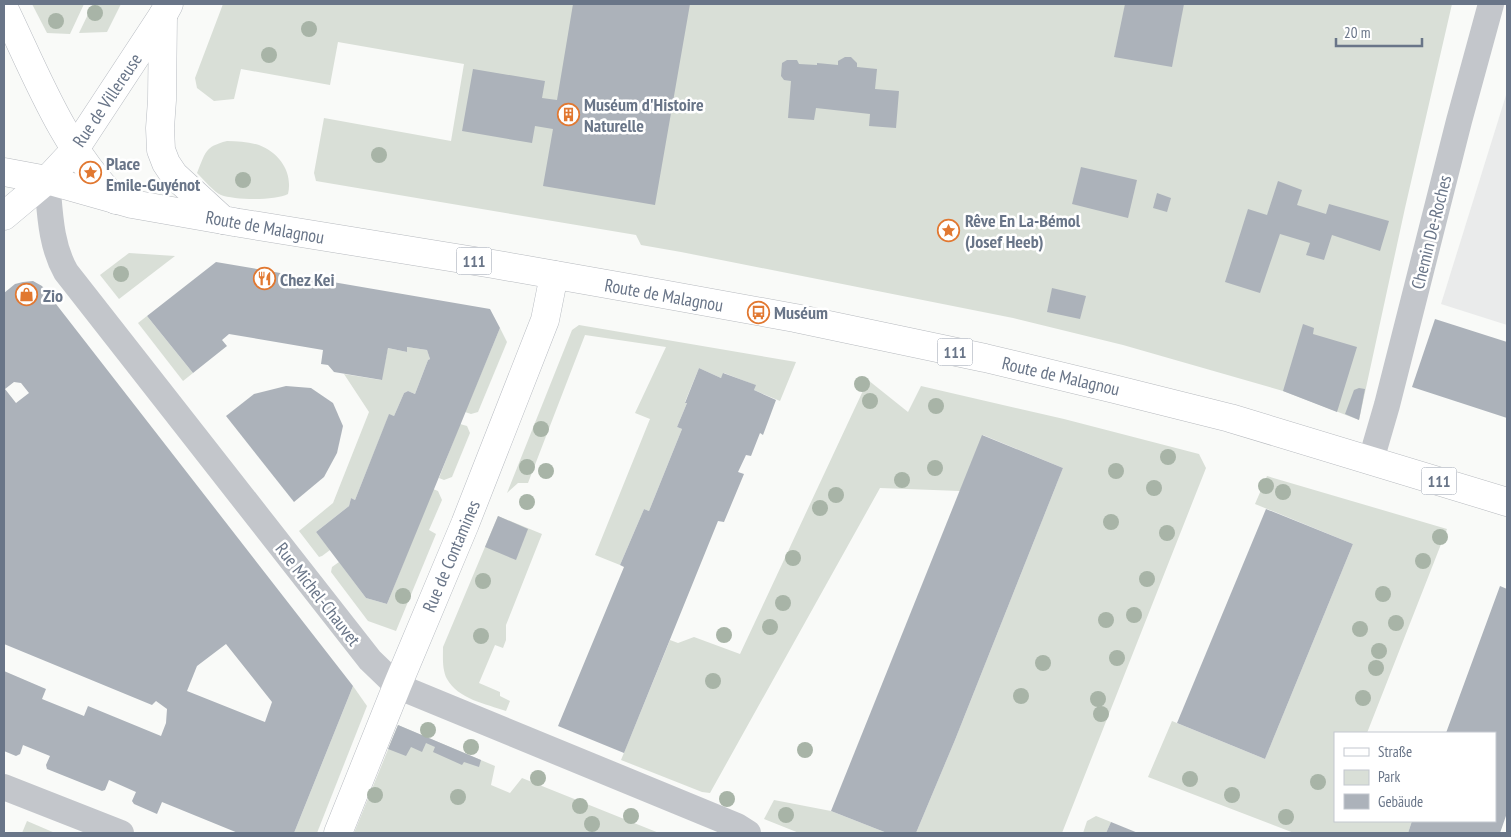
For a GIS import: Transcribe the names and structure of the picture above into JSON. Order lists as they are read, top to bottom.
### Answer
{
  "streets": {
    "main road": [
      "Rue de Villereuse",
      "Route de Malagnou",
      "111",
      "Rue de Contamines"
    ],
    "street": ["Chemin De-Roches", "Rue Michel-Chauvet"]
  },
  "crossings": [
    ["Rue de Villereuse", "Route de Malagnou"],
    ["Rue de Villereuse", "111"],
    ["Rue de Villereuse", "Rue Michel-Chauvet"],
    ["Route de Malagnou", "Chemin De-Roches"],
    ["Route de Malagnou", "111"],
    ["Route de Malagnou", "Rue de Contamines"],
    ["Route de Malagnou", "Rue Michel-Chauvet"],
    ["111", "Rue Michel-Chauvet"],
    ["Rue de Contamines", "Rue Michel-Chauvet"]
  ],
  "places": {
    "building": ["Muséum d'Histoire Naturelle"],
    "place": ["Place Emile-Guyénot", "Rêve En La-Bémol (Josef Heeb)"],
    "restaurant": ["Chez Kei"],
    "shop": ["Zio"],
    "bus stop": ["Muséum"]
  },
  "legend": ["Straße", "Park", "Gebäude"],
  "scale_bar": "20 m"
}
